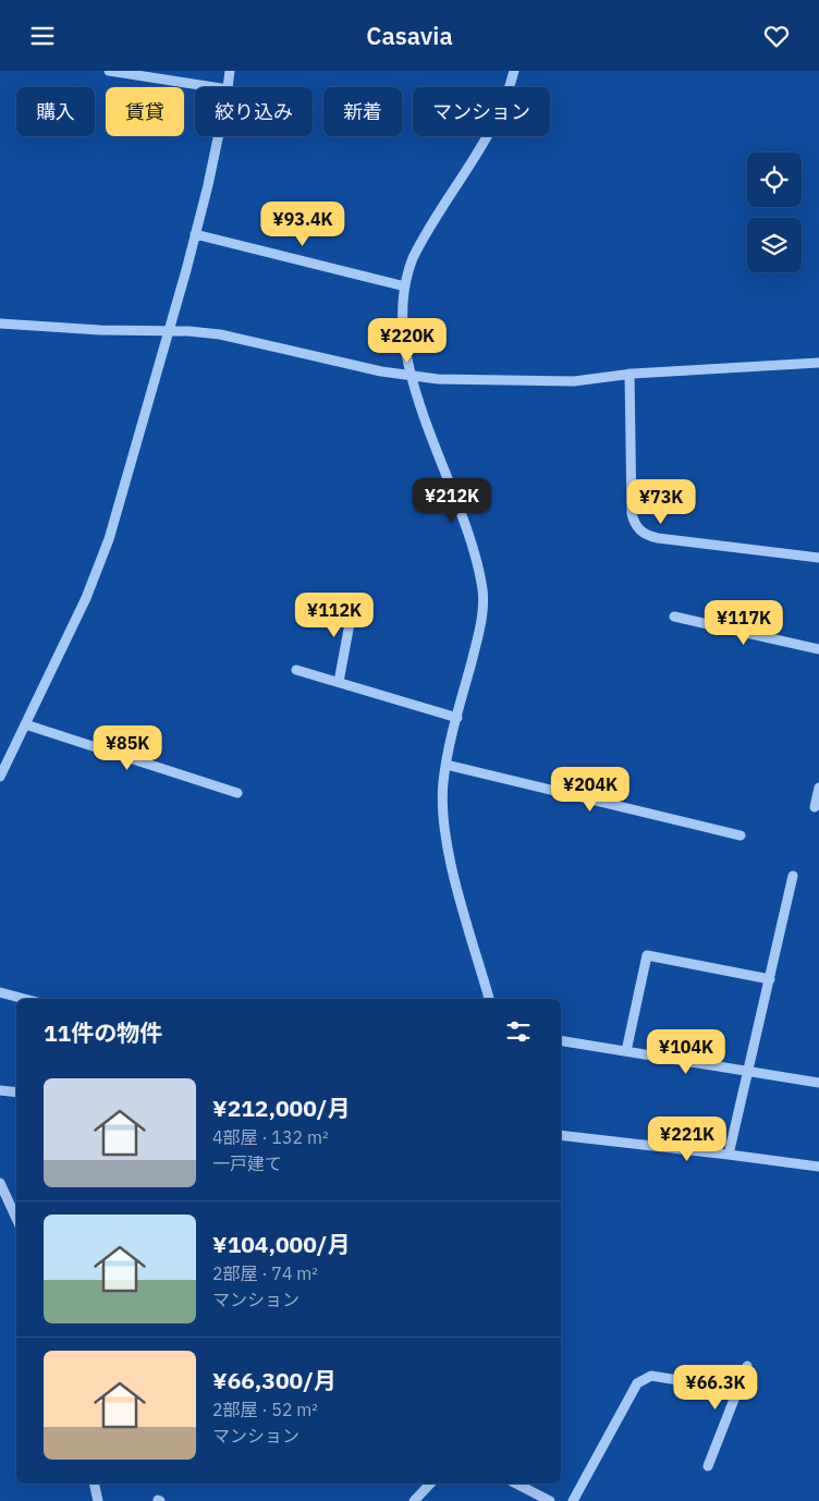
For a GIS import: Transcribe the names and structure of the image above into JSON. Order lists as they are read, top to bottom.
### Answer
{
  "page": {
    "header": "Casavia",
    "chip": [
      "購入",
      "賃貸",
      "絞り込み",
      "新着",
      "マンション"
    ],
    "price": [
      "¥93.4K",
      "¥220K",
      "¥212K",
      "¥73K",
      "¥112K",
      "¥117K",
      "¥85K",
      "¥204K",
      "¥104K",
      "¥221K",
      "¥66.3K"
    ],
    "heading": "11件の物件",
    "list": [
      {
        "name": "¥212,000/月",
        "note": "4部屋 · 132 m² · 一戸建て"
      },
      {
        "name": "¥104,000/月",
        "note": "2部屋 · 74 m² · マンション"
      },
      {
        "name": "¥66,300/月",
        "note": "2部屋 · 52 m² · マンション"
      }
    ]
  }
}
